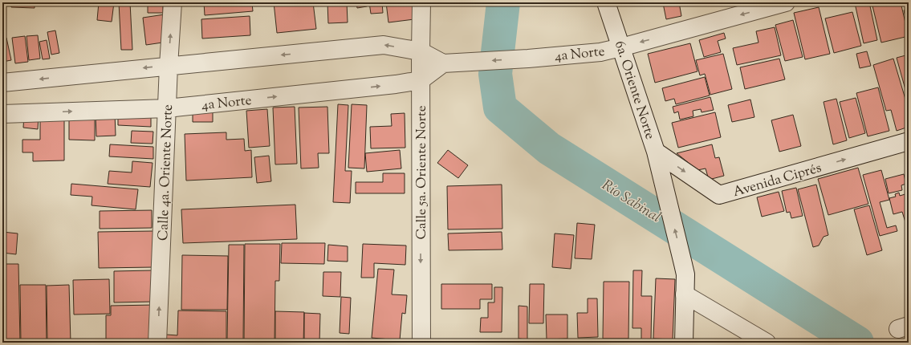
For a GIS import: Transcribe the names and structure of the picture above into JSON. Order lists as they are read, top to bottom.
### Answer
{
  "streets": {
    "street": [
      "4a Norte",
      "6a. Oriente Norte",
      "Calle 4a. Oriente Norte",
      "Calle 5a. Oriente Norte",
      "Avenida Ciprés"
    ]
  },
  "crossings": [
    ["4a Norte", "6a. Oriente Norte"],
    ["4a Norte", "Calle 4a. Oriente Norte"],
    ["4a Norte", "Calle 5a. Oriente Norte"],
    ["6a. Oriente Norte", "Avenida Ciprés"]
  ],
  "one_way": [
    "6a. Oriente Norte",
    "Calle 4a. Oriente Norte",
    "Calle 5a. Oriente Norte",
    "Avenida Ciprés"
  ],
  "water": ["Río Sabinal"]
}
